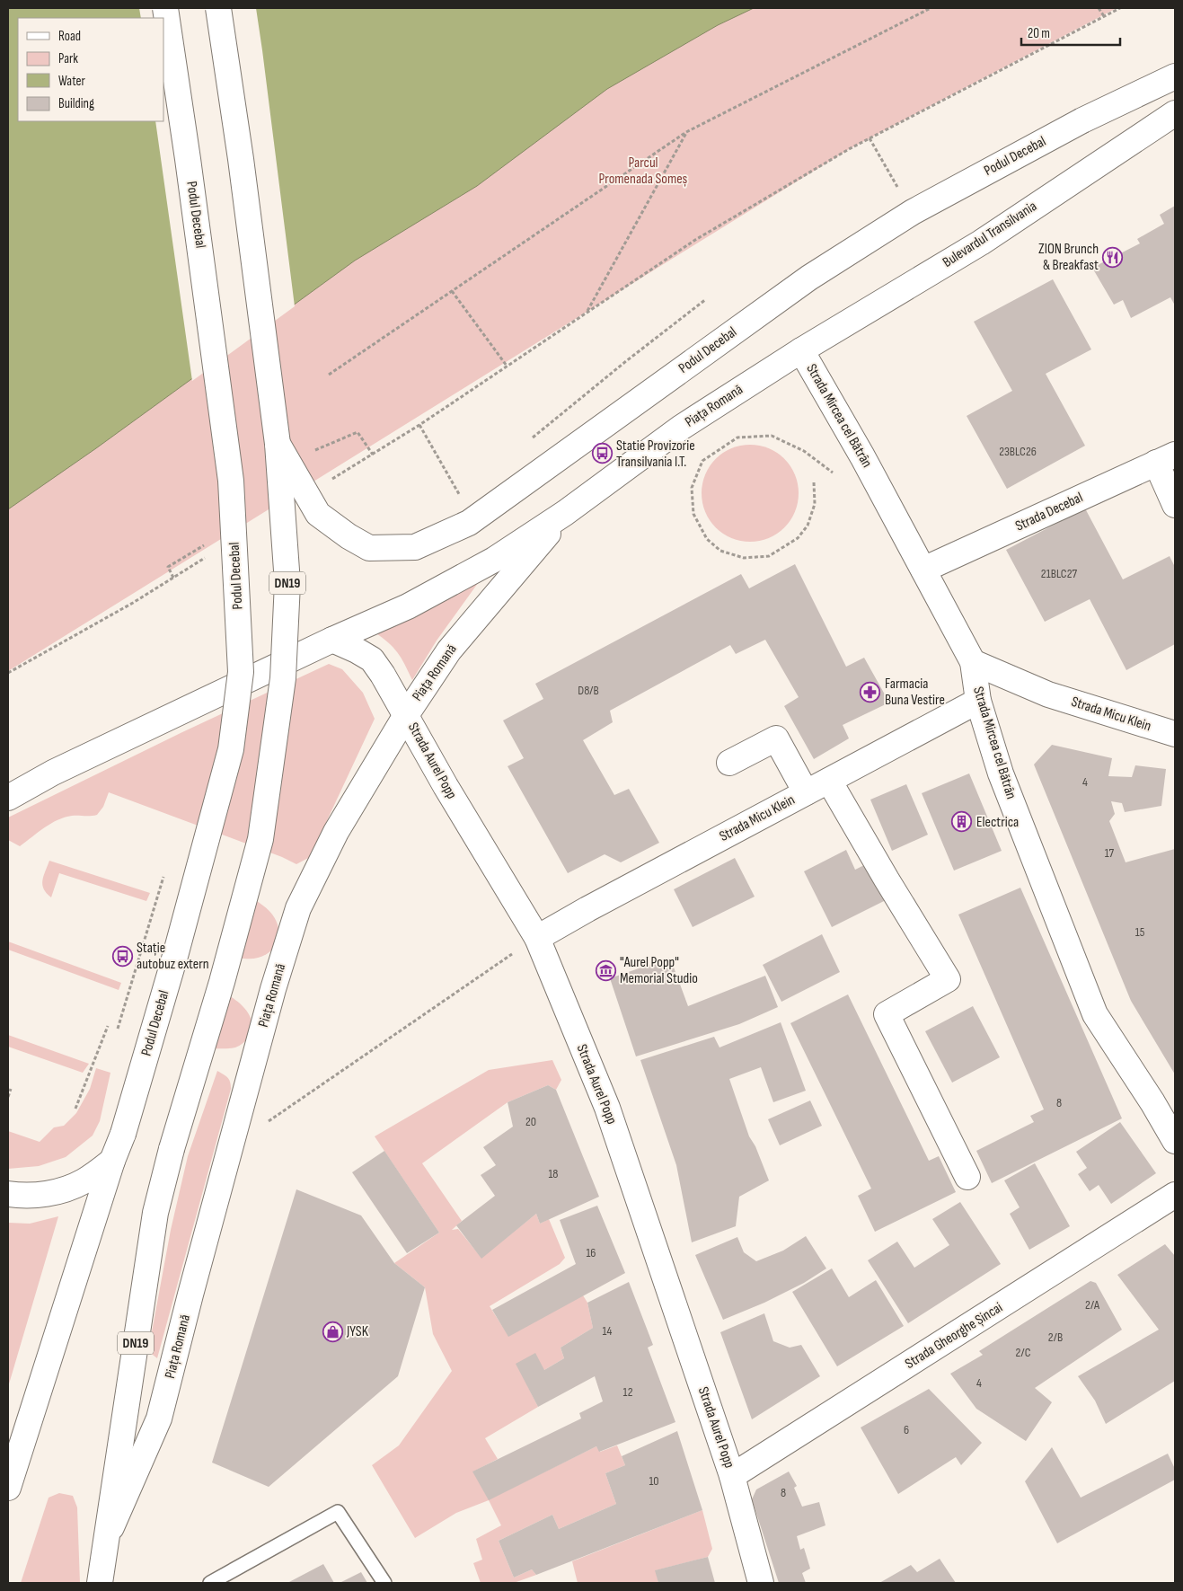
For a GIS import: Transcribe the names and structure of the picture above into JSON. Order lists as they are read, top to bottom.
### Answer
{
  "streets": {
    "street": [
      "Podul Decebal",
      "Bulevardul Transilvania",
      "Piața Romană",
      "Strada Mircea cel Bătrân",
      "Strada Decebal",
      "DN19",
      "Strada Micu Klein",
      "Strada Aurel Popp",
      "Strada Gheorghe Șincai"
    ]
  },
  "crossings": [
    ["Podul Decebal", "Piața Romană"],
    ["Bulevardul Transilvania", "Piața Romană"],
    ["Bulevardul Transilvania", "Strada Mircea cel Bătrân"],
    ["Piața Romană", "Strada Mircea cel Bătrân"],
    ["Piața Romană", "Strada Aurel Popp"],
    ["Strada Mircea cel Bătrân", "Strada Decebal"],
    ["Strada Mircea cel Bătrân", "Strada Micu Klein"],
    ["Strada Micu Klein", "Strada Aurel Popp"],
    ["Strada Aurel Popp", "Strada Gheorghe Șincai"]
  ],
  "parks": ["Parcul Promenada Someș"],
  "places": {
    "restaurant": ["ZION Brunch & Breakfast"],
    "bus stop": ["Statie Provizorie Transilvania I.T.", "Stație autobuz extern"],
    "pharmacy": ["Farmacia Buna Vestire"],
    "building": ["Electrica"],
    "museum": ["\"Aurel Popp\" Memorial Studio"],
    "shop": ["JYSK"]
  },
  "house_numbers": [
    "23BLC26",
    "21BLC27",
    "D8/B",
    "4",
    "17",
    "15",
    "8",
    "20",
    "18",
    "16",
    "2/A",
    "14",
    "2/B",
    "2/C",
    "4",
    "12",
    "6",
    "10",
    "8"
  ],
  "legend": [
    "Road",
    "Park",
    "Water",
    "Building"
  ],
  "scale_bar": "20 m"
}
